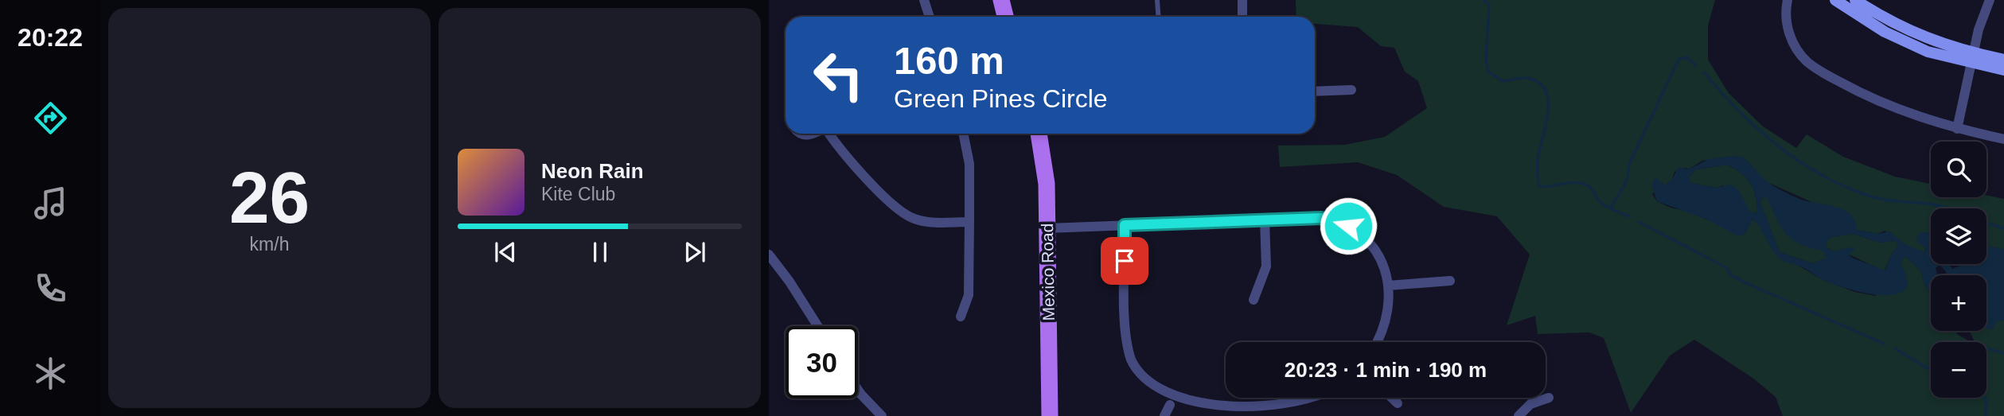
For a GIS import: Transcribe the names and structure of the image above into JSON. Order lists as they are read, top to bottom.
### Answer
{
  "streets": {
    "main road": ["Mexico Road"]
  },
  "page": {
    "tabs": "20:22",
    "tile": ["26", "km/h"],
    "turn": ["160 m", "Green Pines Circle"],
    "map_buttons": ["+", "−"],
    "song": ["Neon Rain", "Kite Club"],
    "limit": "30",
    "trip": "20:23 · 1 min · 190 m"
  }
}
